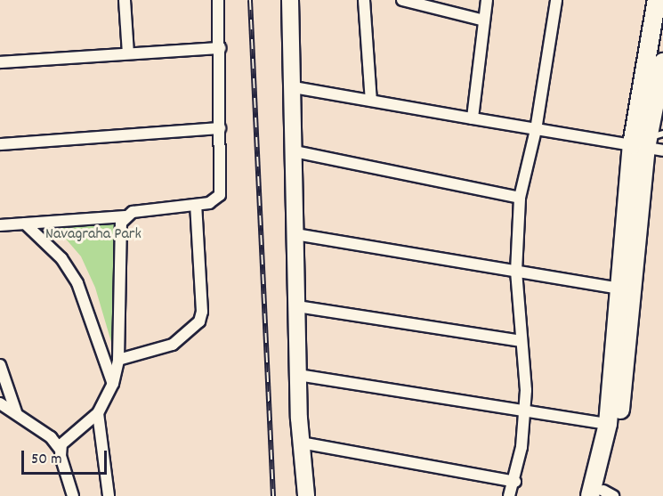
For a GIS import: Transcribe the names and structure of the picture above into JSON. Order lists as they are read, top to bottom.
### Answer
{
  "parks": ["Navagraha Park"],
  "scale_bar": "50 m"
}
